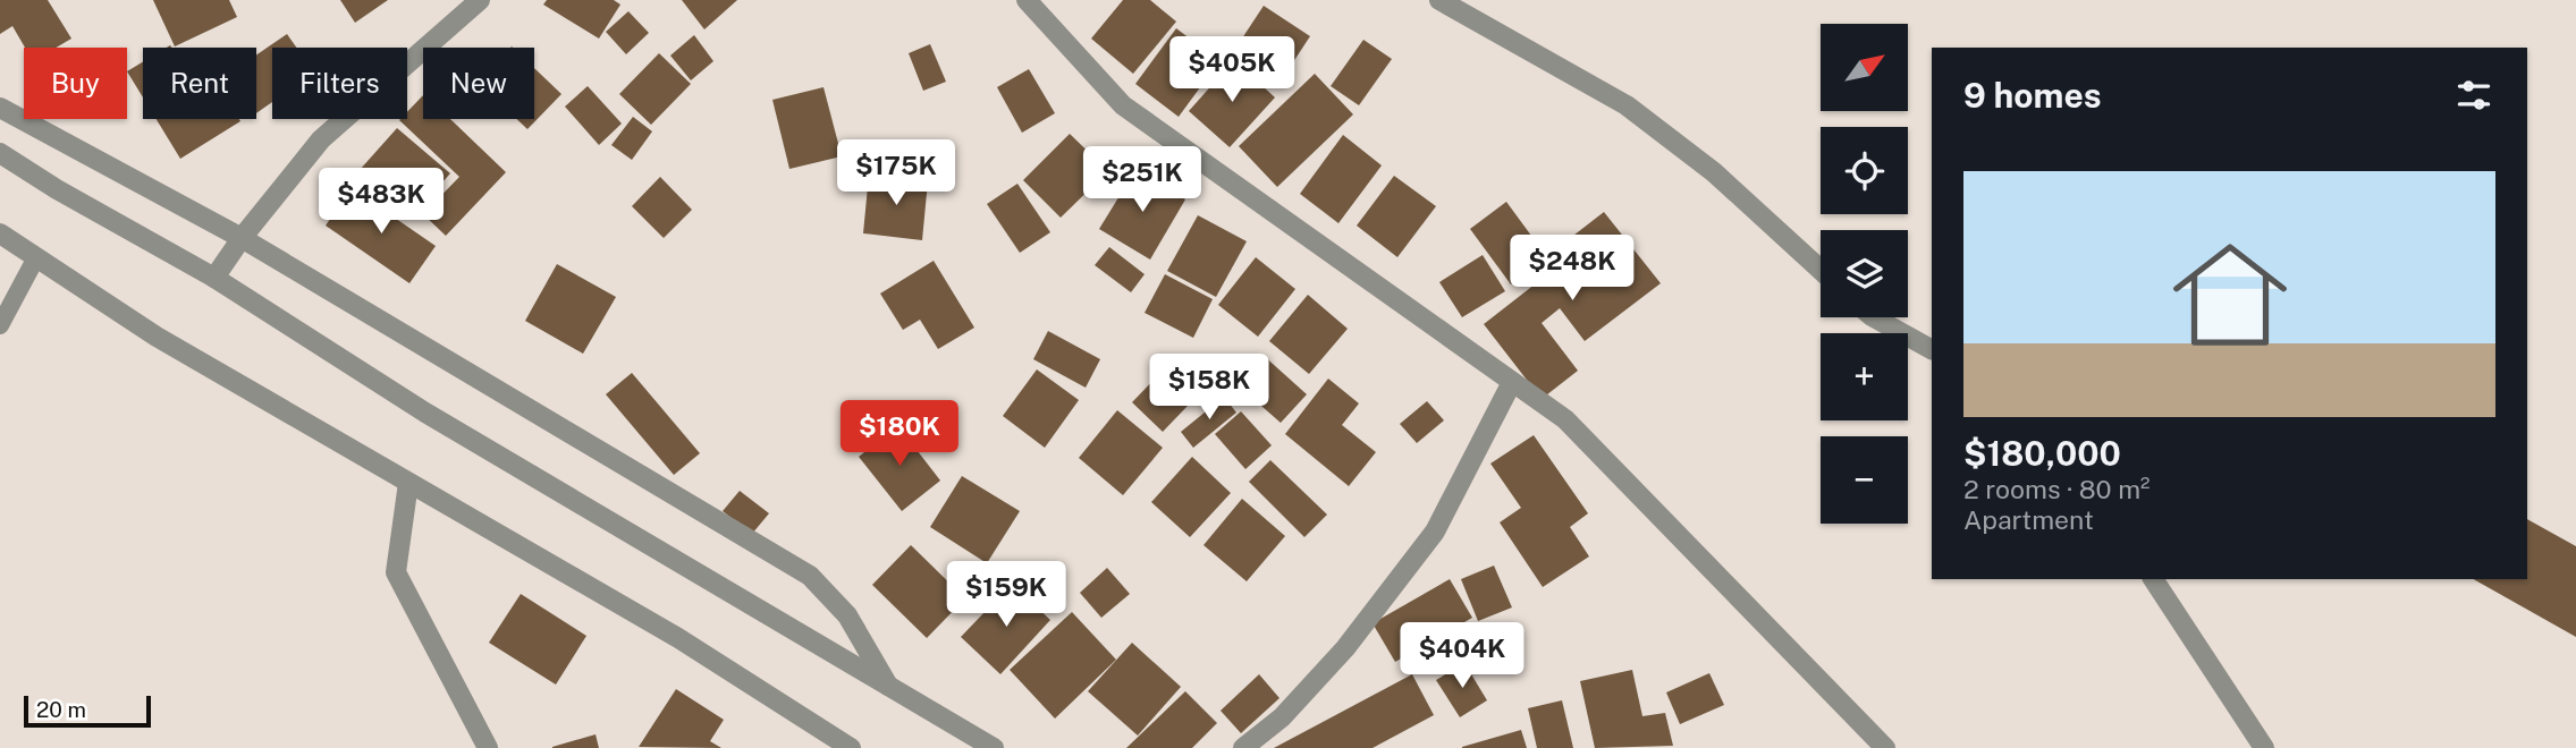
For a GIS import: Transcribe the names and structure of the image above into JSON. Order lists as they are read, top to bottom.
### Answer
{
  "scale_bar": "20 m",
  "north": "top right",
  "page": {
    "map_buttons": ["+", "−"],
    "price": [
      "$405K",
      "$175K",
      "$251K",
      "$483K",
      "$248K",
      "$158K",
      "$180K",
      "$159K",
      "$404K"
    ],
    "chip": [
      "Buy",
      "Rent",
      "Filters",
      "New"
    ],
    "heading": "9 homes",
    "list": [
      {
        "name": "$180,000",
        "note": "2 rooms · 80 m² · Apartment"
      }
    ],
    "scale": "20 m"
  }
}
